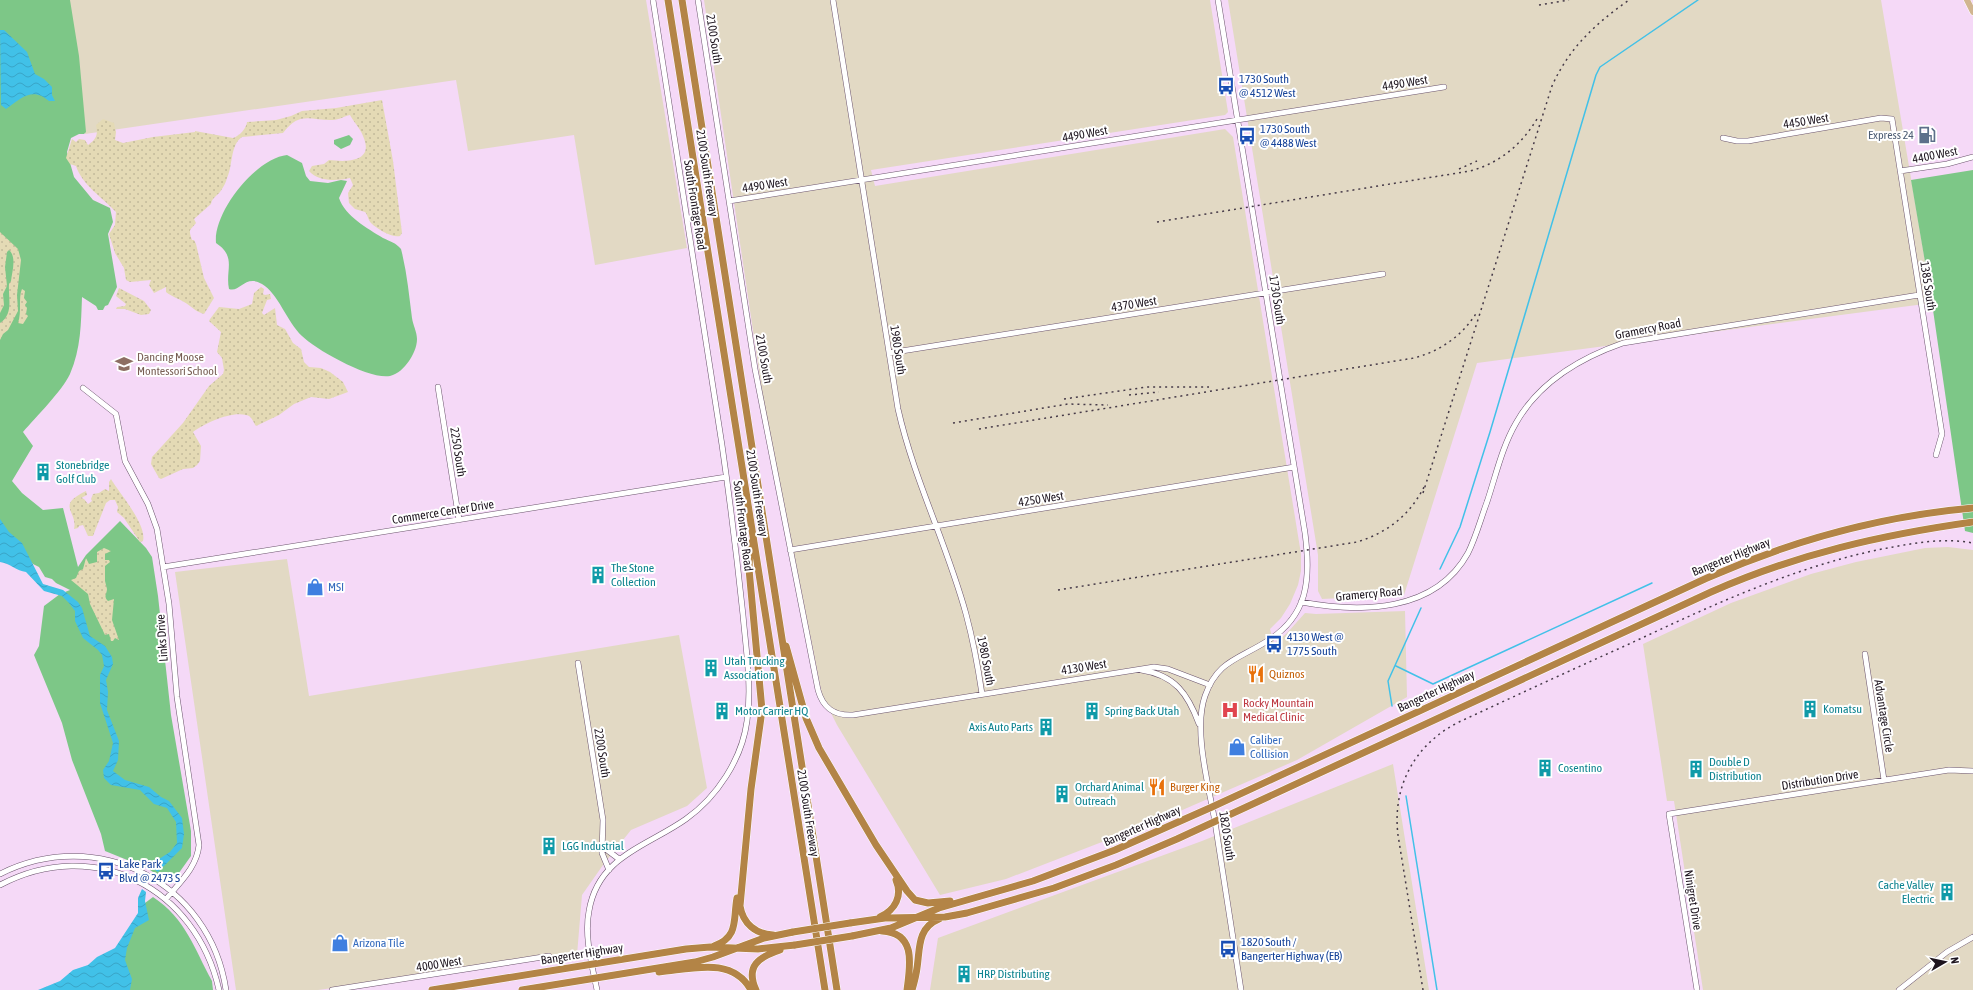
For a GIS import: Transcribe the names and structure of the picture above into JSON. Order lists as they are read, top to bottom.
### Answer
{
  "streets": {
    "highway": ["2100 South Freeway", "Bangerter Highway"],
    "street": [
      "2100 South",
      "4490 West",
      "4450 West",
      "4400 West",
      "South Frontage Road",
      "1385 South",
      "1730 South",
      "4370 West",
      "Gramercy Road",
      "1980 South",
      "2250 South",
      "4250 West",
      "Commerce Center Drive",
      "Links Drive",
      "4130 West",
      "Advantage Circle",
      "2200 South",
      "Distribution Drive",
      "1820 South",
      "Ninigret Drive",
      "4000 West"
    ]
  },
  "crossings": [
    ["2100 South", "4490 West"],
    ["2100 South", "4250 West"],
    ["2100 South", "4130 West"],
    ["4490 West", "1730 South"],
    ["4490 West", "1980 South"],
    ["4450 West", "1385 South"],
    ["4400 West", "1385 South"],
    ["South Frontage Road", "Commerce Center Drive"],
    ["South Frontage Road", "Bangerter Highway"],
    ["South Frontage Road", "2200 South"],
    ["1385 South", "Gramercy Road"],
    ["1730 South", "4370 West"],
    ["1730 South", "Gramercy Road"],
    ["1730 South", "4250 West"],
    ["4370 West", "1980 South"],
    ["1980 South", "4250 West"],
    ["1980 South", "4130 West"],
    ["2250 South", "Commerce Center Drive"],
    ["Commerce Center Drive", "Links Drive"],
    ["Bangerter Highway", "1820 South"],
    ["4130 West", "1820 South"],
    ["Advantage Circle", "Distribution Drive"],
    ["Distribution Drive", "Ninigret Drive"]
  ],
  "places": {
    "bus stop": [
      "1730 South @ 4512 West",
      "1730 South @ 4488 West",
      "4130 West @ 1775 South",
      "Lake Park Blvd @ 2473 S",
      "1820 South / Bangerter Highway (EB)"
    ],
    "fuel station": ["Express 24"],
    "school or university": ["Dancing Moose Montessori School"],
    "building": [
      "Stonebridge Golf Club",
      "The Stone Collection",
      "Utah Trucking Association",
      "Komatsu",
      "Motor Carrier HQ",
      "Spring Back Utah",
      "Axis Auto Parts",
      "Cosentino",
      "Double D Distribution",
      "Orchard Animal Outreach",
      "LGG Industrial",
      "Cache Valley Electric",
      "HRP Distributing"
    ],
    "shop": ["MSI", "Caliber Collision", "Arizona Tile"],
    "restaurant": ["Quiznos", "Burger King"],
    "hospital": ["Rocky Mountain Medical Clinic"]
  },
  "north": "right"
}
